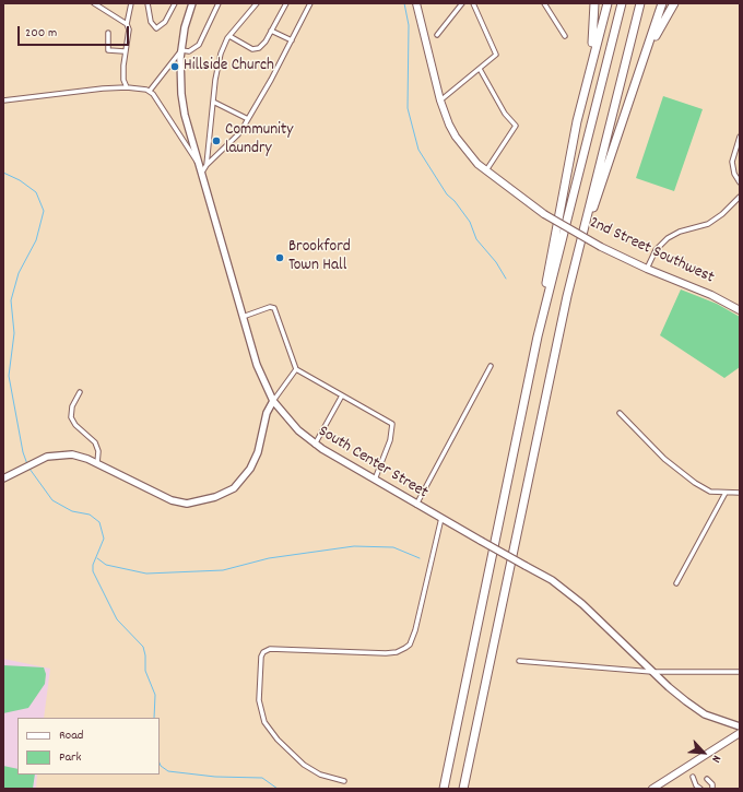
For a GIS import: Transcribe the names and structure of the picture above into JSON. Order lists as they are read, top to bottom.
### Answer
{
  "streets": {
    "main road": ["2nd Street Southwest"],
    "street": ["South Center Street"]
  },
  "places": ["Hillside Church", "Community laundry", "Brookford Town Hall"],
  "legend": ["Road", "Park"],
  "scale_bar": "200 m",
  "north": "bottom right"
}
